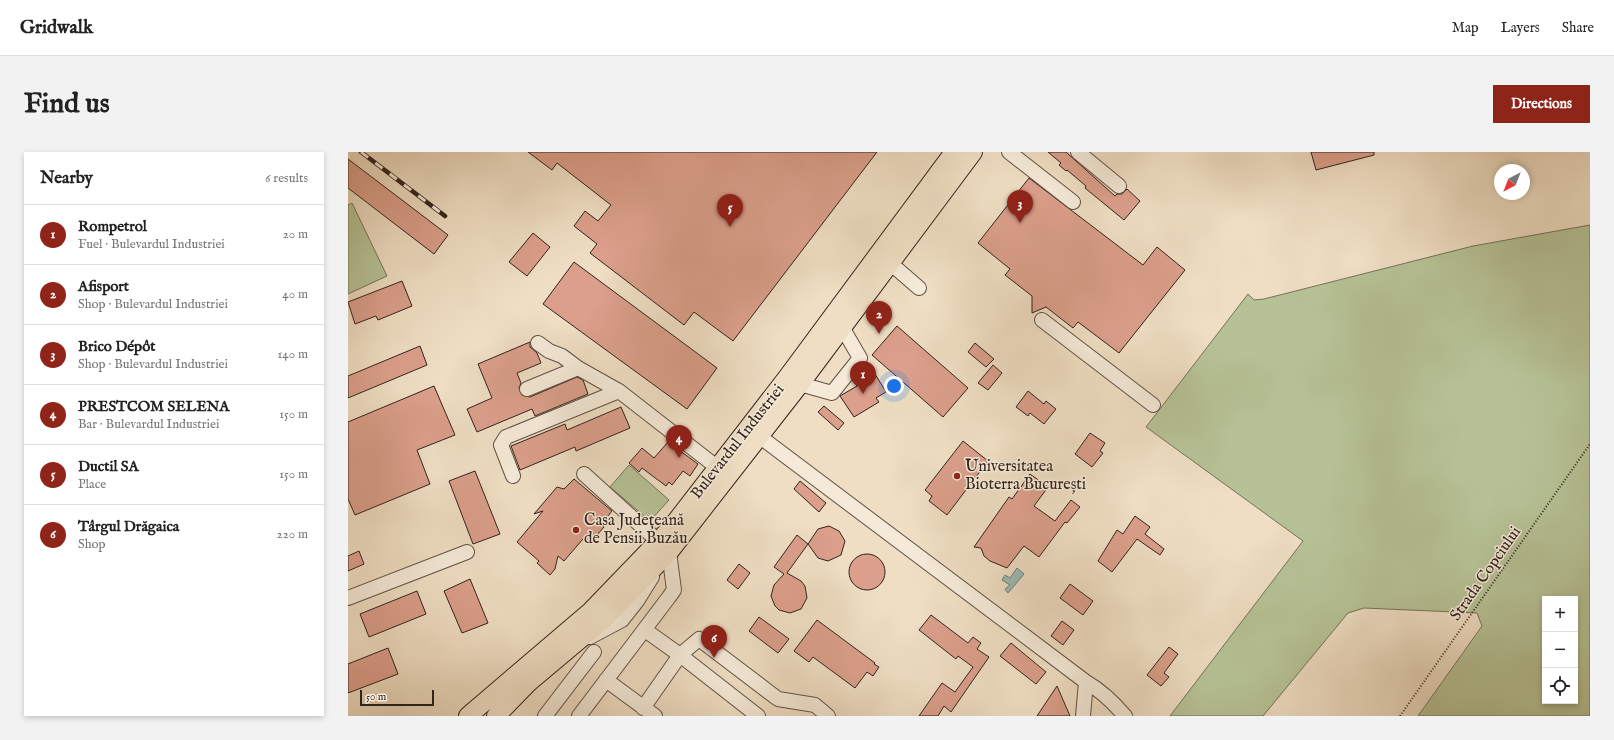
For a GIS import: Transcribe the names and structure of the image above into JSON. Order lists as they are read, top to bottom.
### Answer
{
  "streets": {
    "main road": ["Bulevardul Industriei"],
    "path": ["Strada Copciului"]
  },
  "places": ["Universitatea Bioterra București", "Casa Județeană de Pensii Buzău"],
  "scale_bar": "50 m",
  "north": "bottom left",
  "page": {
    "header": "Gridwalk",
    "nav": ["Map", "Layers", "Share"],
    "buttons": "Directions",
    "title": "Find us",
    "heading": ["Nearby", "6 results"],
    "pins": [
      "3",
      "5",
      "2",
      "1",
      "4",
      "6"
    ],
    "list": [
      {
        "mark": "1",
        "name": "Rompetrol",
        "note": "Fuel · Bulevardul Industriei",
        "value": "20 m"
      },
      {
        "mark": "2",
        "name": "Afisport",
        "note": "Shop · Bulevardul Industriei",
        "value": "40 m"
      },
      {
        "mark": "3",
        "name": "Brico Dépôt",
        "note": "Shop · Bulevardul Industriei",
        "value": "140 m"
      },
      {
        "mark": "4",
        "name": "PRESTCOM SELENA",
        "note": "Bar · Bulevardul Industriei",
        "value": "150 m"
      },
      {
        "mark": "5",
        "name": "Ductil SA",
        "note": "Place",
        "value": "150 m"
      },
      {
        "mark": "6",
        "name": "Târgul Drăgaica",
        "note": "Shop",
        "value": "220 m"
      }
    ],
    "map_buttons": ["+", "−"],
    "scale": "50 m"
  }
}
